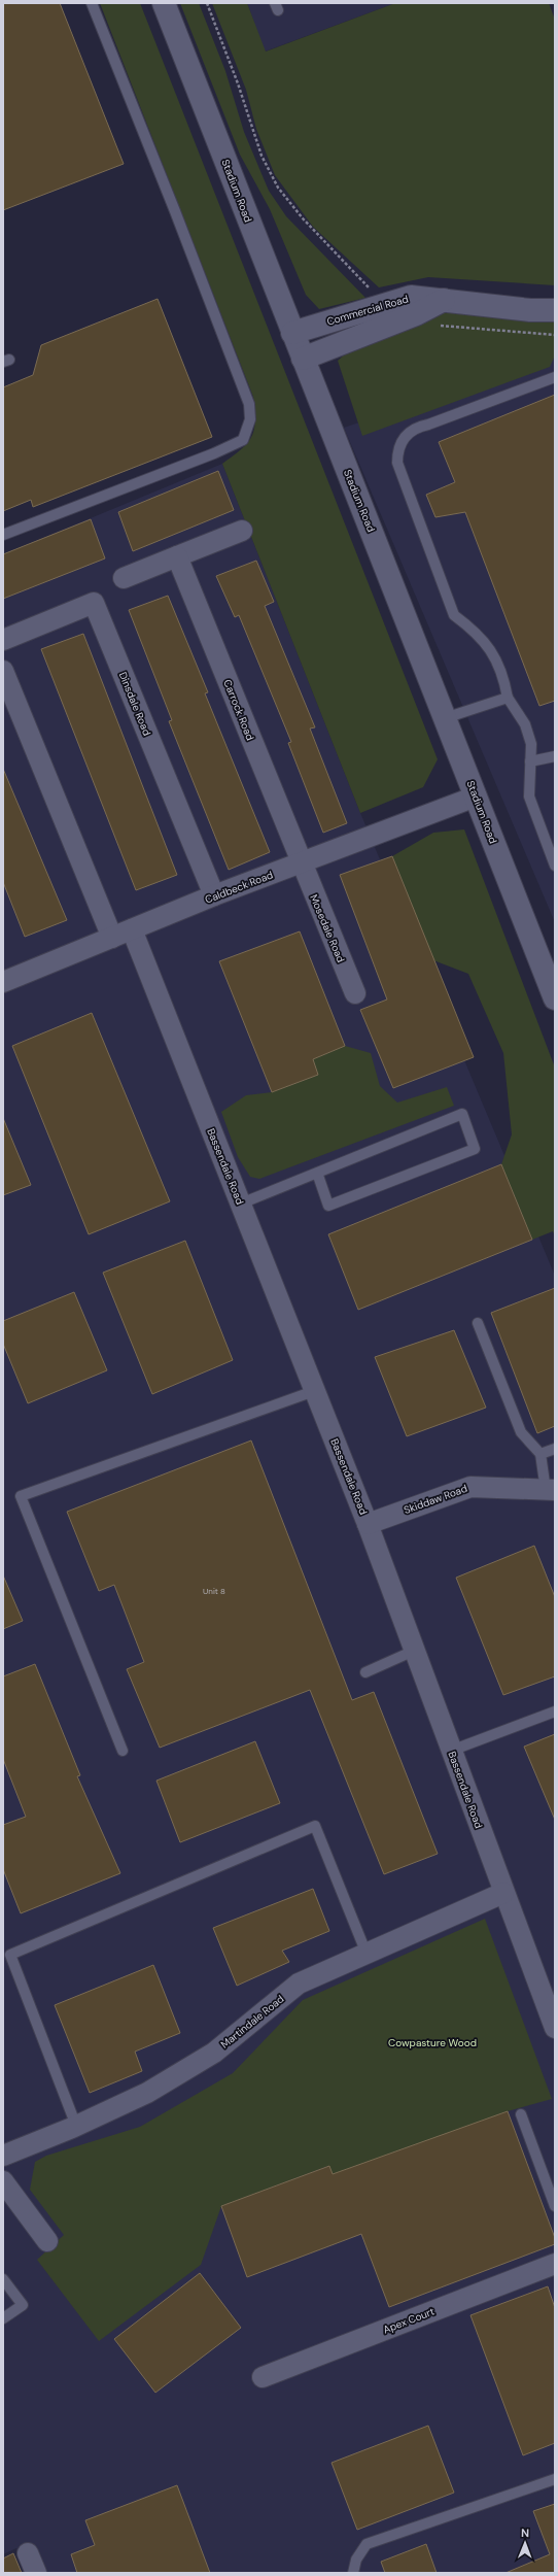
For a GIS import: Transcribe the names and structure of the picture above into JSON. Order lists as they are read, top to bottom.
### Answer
{
  "streets": {
    "street": [
      "Stadium Road",
      "Commercial Road",
      "Dinsdale Road",
      "Carrock Road",
      "Caldbeck Road",
      "Mosedale Road",
      "Bassendale Road",
      "Skiddaw Road",
      "Martindale Road",
      "Apex Court"
    ]
  },
  "crossings": [
    ["Stadium Road", "Commercial Road"],
    ["Stadium Road", "Caldbeck Road"],
    ["Dinsdale Road", "Caldbeck Road"],
    ["Carrock Road", "Caldbeck Road"],
    ["Carrock Road", "Mosedale Road"],
    ["Caldbeck Road", "Mosedale Road"],
    ["Caldbeck Road", "Bassendale Road"],
    ["Bassendale Road", "Skiddaw Road"],
    ["Bassendale Road", "Martindale Road"]
  ],
  "parks": ["Cowpasture Wood"],
  "house_numbers": ["Unit 8"],
  "north": "top"
}
